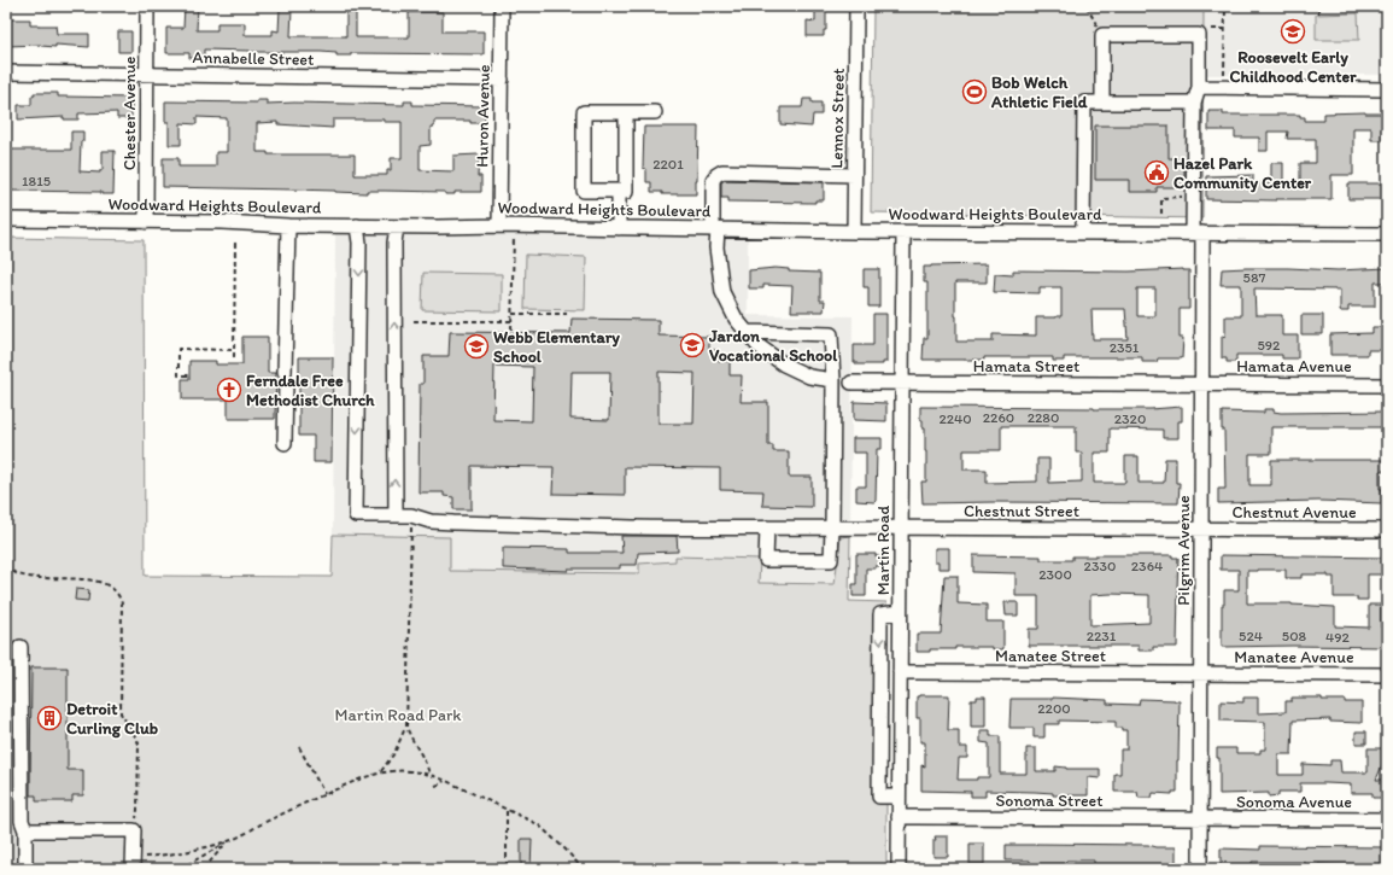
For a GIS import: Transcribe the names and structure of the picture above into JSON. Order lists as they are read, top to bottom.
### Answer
{
  "streets": {
    "street": [
      "Annabelle Street",
      "Chester Avenue",
      "Huron Avenue",
      "Lennox Street",
      "Woodward Heights Boulevard",
      "Hamata Street",
      "Hamata Avenue",
      "Chestnut Street",
      "Chestnut Avenue",
      "Martin Road",
      "Pilgrim Avenue",
      "Manatee Street",
      "Manatee Avenue",
      "Sonoma Street",
      "Sonoma Avenue"
    ]
  },
  "crossings": [
    ["Annabelle Street", "Chester Avenue"],
    ["Annabelle Street", "Huron Avenue"],
    ["Chester Avenue", "Woodward Heights Boulevard"],
    ["Huron Avenue", "Woodward Heights Boulevard"],
    ["Lennox Street", "Woodward Heights Boulevard"],
    ["Woodward Heights Boulevard", "Chestnut Street"],
    ["Woodward Heights Boulevard", "Martin Road"],
    ["Woodward Heights Boulevard", "Pilgrim Avenue"],
    ["Hamata Street", "Hamata Avenue"],
    ["Hamata Street", "Martin Road"],
    ["Hamata Street", "Pilgrim Avenue"],
    ["Hamata Avenue", "Pilgrim Avenue"],
    ["Chestnut Street", "Chestnut Avenue"],
    ["Chestnut Street", "Martin Road"],
    ["Chestnut Street", "Pilgrim Avenue"],
    ["Chestnut Avenue", "Pilgrim Avenue"],
    ["Martin Road", "Manatee Street"],
    ["Martin Road", "Sonoma Street"],
    ["Pilgrim Avenue", "Manatee Street"],
    ["Pilgrim Avenue", "Manatee Avenue"],
    ["Pilgrim Avenue", "Sonoma Street"],
    ["Pilgrim Avenue", "Sonoma Avenue"],
    ["Manatee Street", "Manatee Avenue"],
    ["Sonoma Street", "Sonoma Avenue"]
  ],
  "parks": ["Martin Road Park"],
  "places": {
    "school or university": ["Roosevelt Early Childhood Center", "Jardon Vocational School", "Webb Elementary School"],
    "sports": ["Bob Welch Athletic Field"],
    "public building": ["Hazel Park Community Center"],
    "church": ["Ferndale Free Methodist Church"],
    "building": ["Detroit Curling Club"]
  },
  "house_numbers": [
    "2201",
    "1815",
    "587",
    "592",
    "2351",
    "2260",
    "2280",
    "2240",
    "2320",
    "2330",
    "2364",
    "2300",
    "2231",
    "524",
    "508",
    "492",
    "2200"
  ]
}
